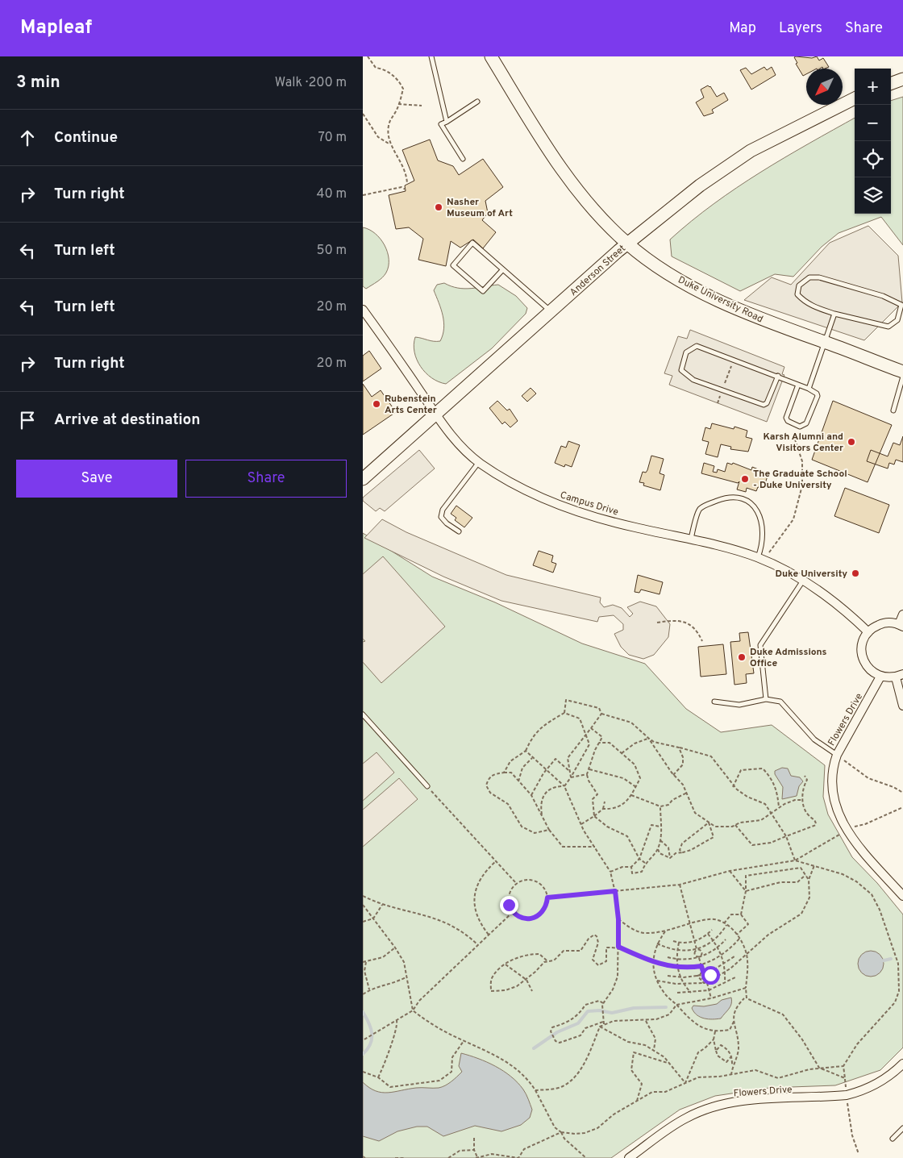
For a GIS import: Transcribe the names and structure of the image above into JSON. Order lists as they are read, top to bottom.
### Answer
{
  "streets": {
    "street": [
      "Anderson Street",
      "Duke University Road",
      "Campus Drive",
      "Flowers Drive"
    ]
  },
  "crossings": [
    ["Anderson Street", "Duke University Road"],
    ["Anderson Street", "Campus Drive"]
  ],
  "places": [
    "Nasher Museum of Art",
    "Rubenstein Arts Center",
    "Karsh Alumni and Visitors Center",
    "The Graduate School - Duke University",
    "Duke University",
    "Duke Admissions Office"
  ],
  "north": "bottom left",
  "page": {
    "header": "Mapleaf",
    "nav": ["Map", "Layers", "Share"],
    "heading": ["3 min", "Walk · 200 m"],
    "map_buttons": ["+", "−"],
    "list": [
      ["Continue", "70 m"],
      ["Turn right", "40 m"],
      ["Turn left", "50 m"],
      ["Turn left", "20 m"],
      ["Turn right", "20 m"],
      "Arrive at destination"
    ],
    "buttons": ["Save", "Share"]
  }
}
